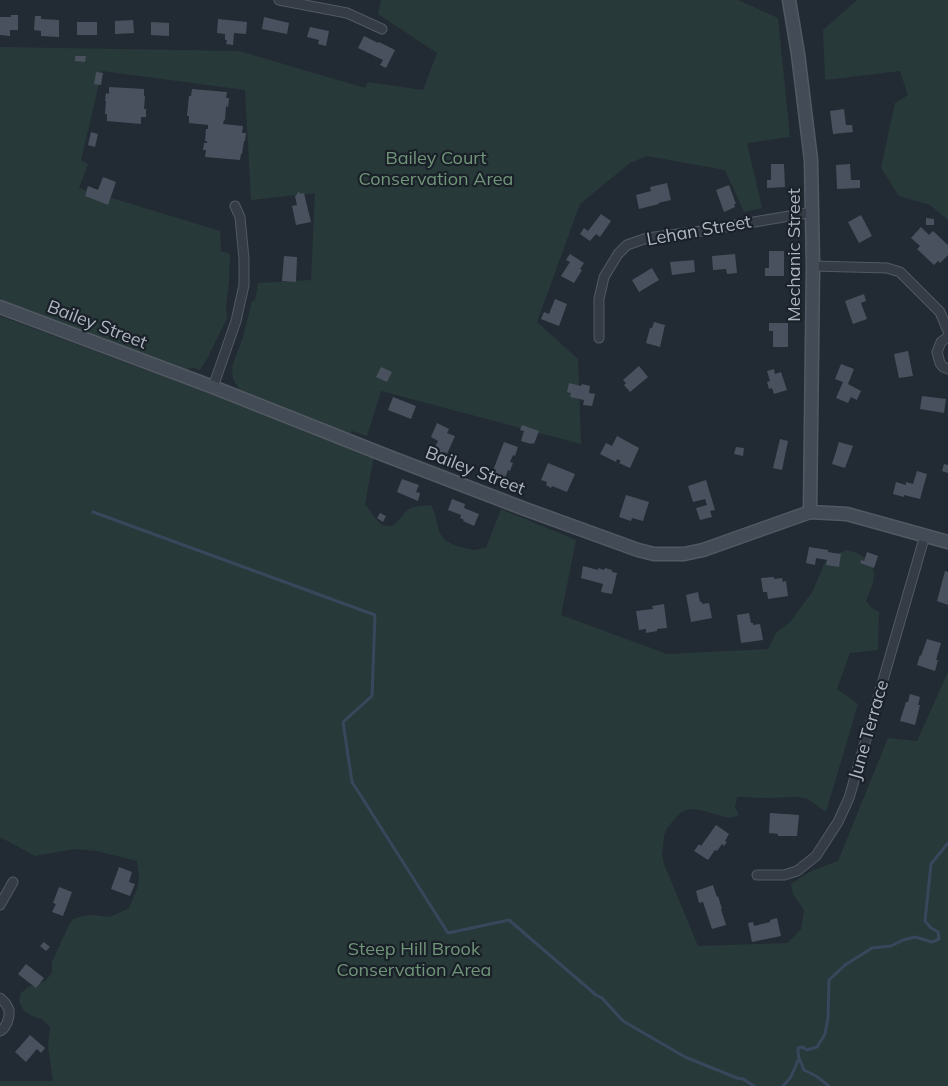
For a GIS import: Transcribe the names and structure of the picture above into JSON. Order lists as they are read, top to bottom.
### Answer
{
  "streets": {
    "street": [
      "Lehan Street",
      "Mechanic Street",
      "Bailey Street",
      "June Terrace"
    ]
  },
  "crossings": [
    ["Lehan Street", "Mechanic Street"],
    ["Mechanic Street", "Bailey Street"],
    ["Bailey Street", "June Terrace"]
  ],
  "parks": ["Bailey Court Conservation Area", "Steep Hill Brook Conservation Area"]
}
